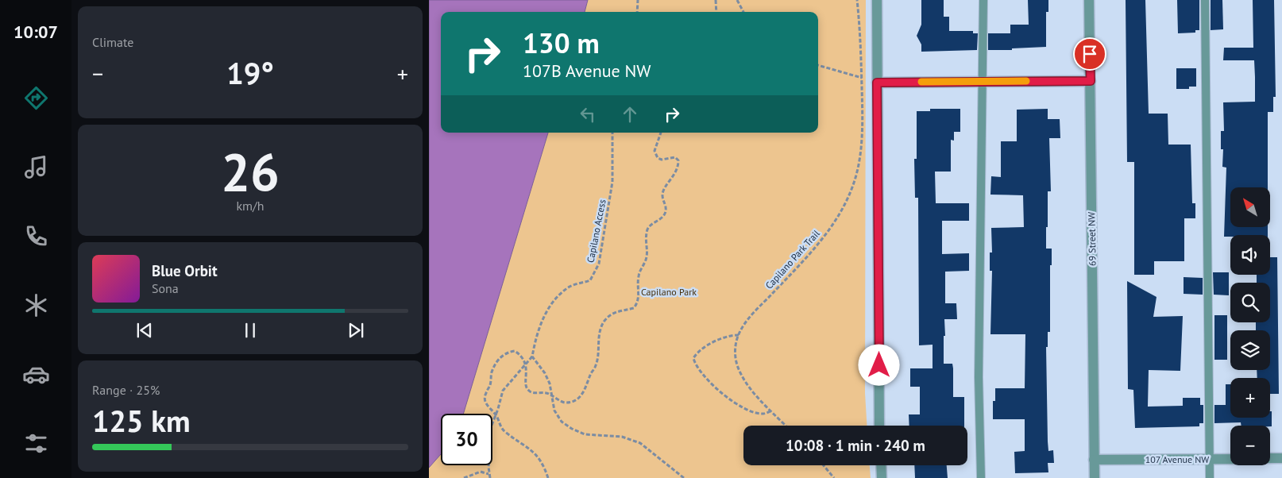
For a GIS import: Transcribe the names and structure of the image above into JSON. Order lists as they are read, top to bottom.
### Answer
{
  "streets": {
    "street": ["69 Street NW", "107 Avenue NW"],
    "path": ["Capilano Access", "Capilano Park Trail"]
  },
  "crossings": [
    ["69 Street NW", "107 Avenue NW"]
  ],
  "parks": ["Capilano Park"],
  "north": "top left",
  "page": {
    "tabs": "10:07",
    "tile": [
      "Climate",
      ["26", "km/h"],
      ["Range · 25%", "125 km"]
    ],
    "turn": ["130 m", "107B Avenue NW"],
    "heat": ["−", "19°", "+"],
    "map_buttons": ["+", "−"],
    "song": ["Blue Orbit", "Sona"],
    "limit": "30",
    "trip": "10:08 · 1 min · 240 m"
  }
}
